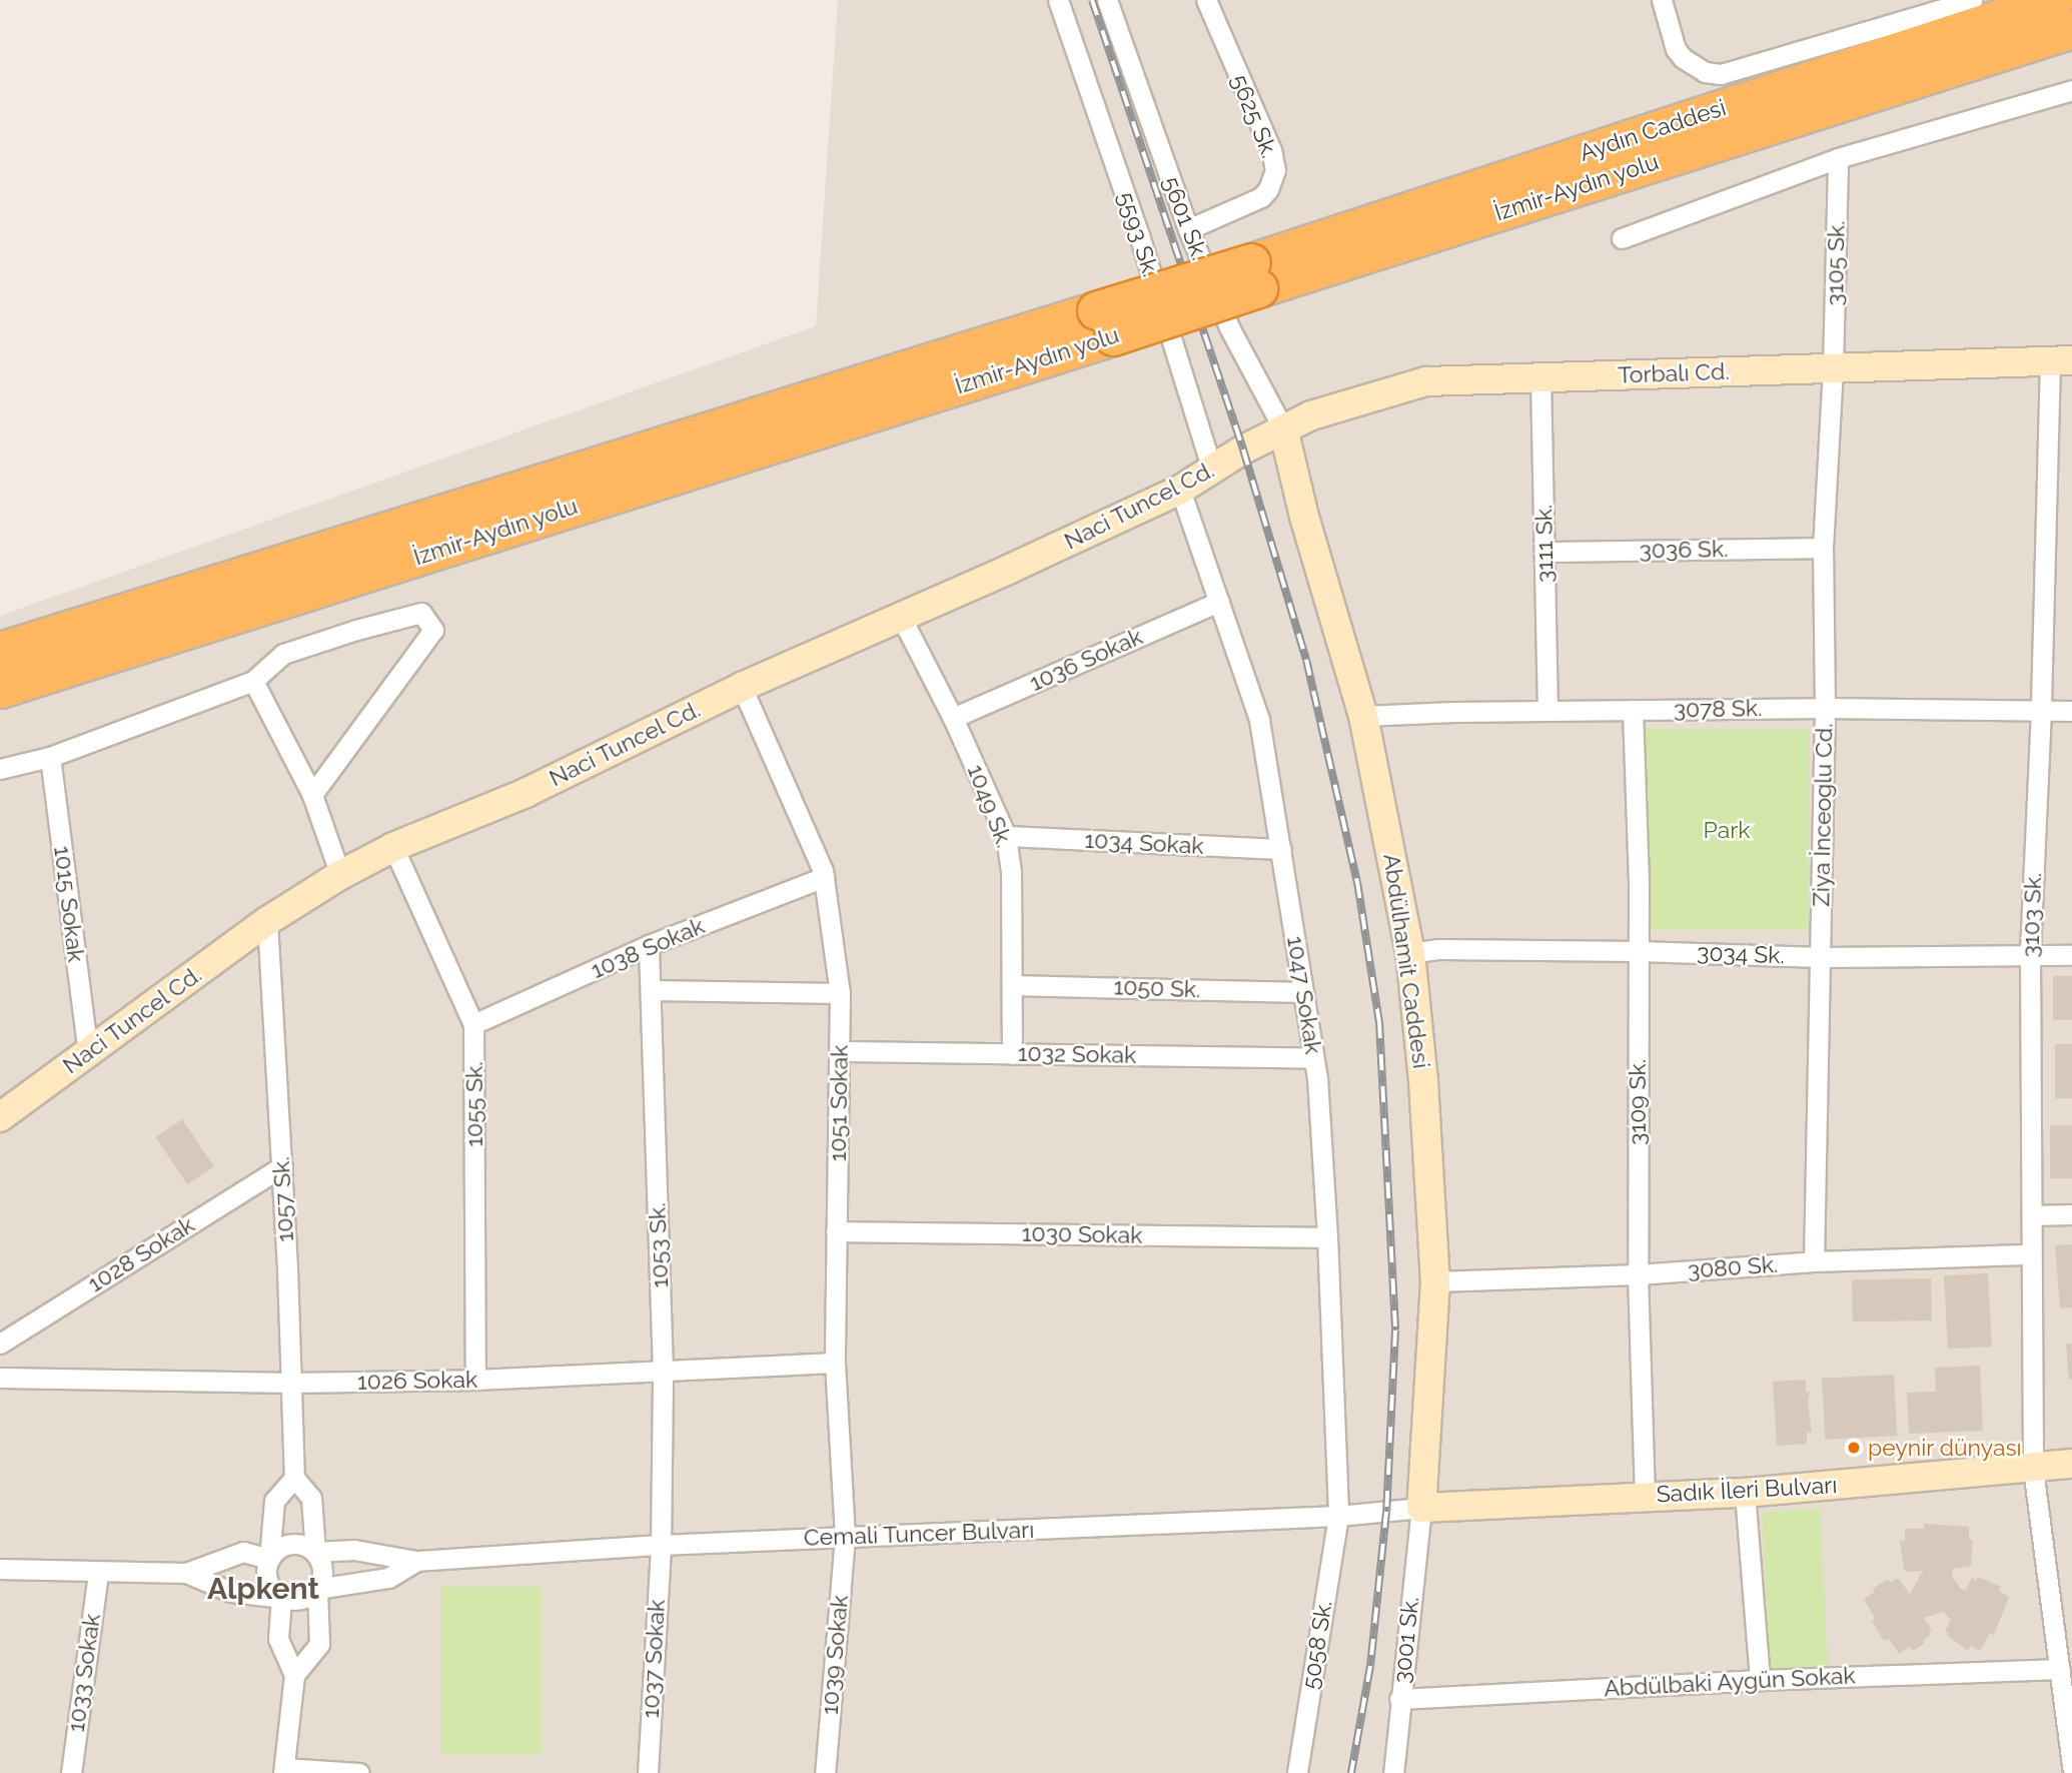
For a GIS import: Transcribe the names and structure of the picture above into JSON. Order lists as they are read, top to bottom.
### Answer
{
  "streets": {
    "highway": ["Aydın Caddesi", "İzmir-Aydın yolu"],
    "main road": [
      "Torbalı Cd.",
      "Naci Tuncel Cd.",
      "Abdülhamit Caddesi",
      "Sadık İleri Bulvarı"
    ],
    "street": [
      "5625 Sk.",
      "5601 Sk.",
      "5593 Sk.",
      "3105 Sk.",
      "3111 Sk.",
      "3036 Sk.",
      "1036 Sokak",
      "3078 Sk.",
      "1049 Sk.",
      "Ziya İnceoglu Cd.",
      "1034 Sokak",
      "1015 Sokak",
      "3103 Sk.",
      "1038 Sokak",
      "3034 Sk.",
      "1050 Sk.",
      "1047 Sokak",
      "1032 Sokak",
      "3109 Sk.",
      "1051 Sokak",
      "1055 Sk.",
      "1057 Sk.",
      "1030 Sokak",
      "1053 Sk.",
      "1028 Sokak",
      "3080 Sk.",
      "1026 Sokak",
      "Cemali Tuncer Bulvarı",
      "3001 Sk.",
      "5058 Sk.",
      "1039 Sokak",
      "1037 Sokak",
      "1033 Sokak",
      "Abdülbaki Aygün Sokak"
    ]
  },
  "crossings": [
    ["5625 Sk.", "5601 Sk."],
    ["Aydın Caddesi", "İzmir-Aydın yolu"],
    ["5601 Sk.", "Torbalı Cd."],
    ["5601 Sk.", "Naci Tuncel Cd."],
    ["5601 Sk.", "Abdülhamit Caddesi"],
    ["5593 Sk.", "Naci Tuncel Cd."],
    ["3105 Sk.", "Torbalı Cd."],
    ["3105 Sk.", "Ziya İnceoglu Cd."],
    ["Torbalı Cd.", "Naci Tuncel Cd."],
    ["Torbalı Cd.", "3111 Sk."],
    ["Torbalı Cd.", "Ziya İnceoglu Cd."],
    ["Torbalı Cd.", "3103 Sk."],
    ["Torbalı Cd.", "Abdülhamit Caddesi"],
    ["Naci Tuncel Cd.", "1049 Sk."],
    ["Naci Tuncel Cd.", "1015 Sokak"],
    ["Naci Tuncel Cd.", "Abdülhamit Caddesi"],
    ["Naci Tuncel Cd.", "1047 Sokak"],
    ["Naci Tuncel Cd.", "1051 Sokak"],
    ["Naci Tuncel Cd.", "1055 Sk."],
    ["Naci Tuncel Cd.", "1057 Sk."],
    ["3111 Sk.", "3036 Sk."],
    ["3111 Sk.", "3078 Sk."],
    ["3036 Sk.", "Ziya İnceoglu Cd."],
    ["1036 Sokak", "1049 Sk."],
    ["1036 Sokak", "1047 Sokak"],
    ["3078 Sk.", "Ziya İnceoglu Cd."],
    ["3078 Sk.", "3103 Sk."],
    ["3078 Sk.", "Abdülhamit Caddesi"],
    ["3078 Sk.", "3109 Sk."],
    ["1049 Sk.", "1034 Sokak"],
    ["1049 Sk.", "1050 Sk."],
    ["1049 Sk.", "1032 Sokak"],
    ["Ziya İnceoglu Cd.", "3034 Sk."],
    ["Ziya İnceoglu Cd.", "3080 Sk."],
    ["1034 Sokak", "1047 Sokak"],
    ["3103 Sk.", "3034 Sk."],
    ["3103 Sk.", "3080 Sk."],
    ["3103 Sk.", "Sadık İleri Bulvarı"],
    ["3103 Sk.", "Abdülbaki Aygün Sokak"],
    ["1038 Sokak", "1051 Sokak"],
    ["1038 Sokak", "1055 Sk."],
    ["1038 Sokak", "1053 Sk."],
    ["3034 Sk.", "Abdülhamit Caddesi"],
    ["3034 Sk.", "3109 Sk."],
    ["Abdülhamit Caddesi", "3080 Sk."],
    ["Abdülhamit Caddesi", "Sadık İleri Bulvarı"],
    ["Abdülhamit Caddesi", "Cemali Tuncer Bulvarı"],
    ["Abdülhamit Caddesi", "3001 Sk."],
    ["1050 Sk.", "1047 Sokak"],
    ["1047 Sokak", "1032 Sokak"],
    ["1047 Sokak", "1030 Sokak"],
    ["1047 Sokak", "Cemali Tuncer Bulvarı"],
    ["1047 Sokak", "5058 Sk."],
    ["1032 Sokak", "1051 Sokak"],
    ["3109 Sk.", "3080 Sk."],
    ["3109 Sk.", "Sadık İleri Bulvarı"],
    ["1051 Sokak", "1030 Sokak"],
    ["1051 Sokak", "1026 Sokak"],
    ["1051 Sokak", "Cemali Tuncer Bulvarı"],
    ["1051 Sokak", "1039 Sokak"],
    ["1055 Sk.", "1026 Sokak"],
    ["1057 Sk.", "1028 Sokak"],
    ["1057 Sk.", "1026 Sokak"],
    ["1053 Sk.", "1026 Sokak"],
    ["1053 Sk.", "Cemali Tuncer Bulvarı"],
    ["1053 Sk.", "1037 Sokak"],
    ["Sadık İleri Bulvarı", "Cemali Tuncer Bulvarı"],
    ["Sadık İleri Bulvarı", "3001 Sk."],
    ["Cemali Tuncer Bulvarı", "3001 Sk."],
    ["Cemali Tuncer Bulvarı", "5058 Sk."],
    ["Cemali Tuncer Bulvarı", "1039 Sokak"],
    ["Cemali Tuncer Bulvarı", "1037 Sokak"],
    ["3001 Sk.", "Abdülbaki Aygün Sokak"]
  ],
  "districts": ["Alpkent"],
  "parks": ["Park"],
  "places": ["peynir dünyası"]
}
